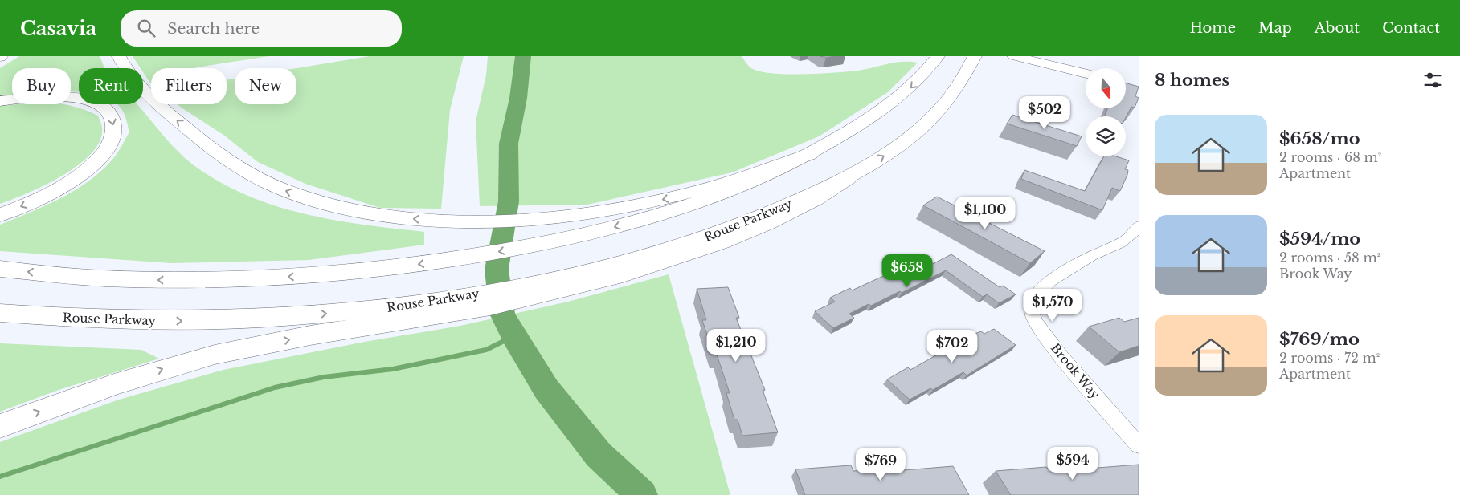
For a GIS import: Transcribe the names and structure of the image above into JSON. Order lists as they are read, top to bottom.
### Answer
{
  "streets": {
    "main road": ["Rouse Parkway"],
    "street": ["Brook Way"]
  },
  "north": "bottom",
  "page": {
    "header": "Casavia",
    "search": "Search here",
    "nav": [
      "Home",
      "Map",
      "About",
      "Contact"
    ],
    "heading": "8 homes",
    "chip": [
      "Buy",
      "Rent",
      "Filters",
      "New"
    ],
    "price": [
      "$502",
      "$1,100",
      "$658",
      "$1,570",
      "$1,210",
      "$702",
      "$594",
      "$769"
    ],
    "list": [
      {
        "name": "$658/mo",
        "note": "2 rooms · 68 m² · Apartment"
      },
      {
        "name": "$594/mo",
        "note": "2 rooms · 58 m² · Brook Way"
      },
      {
        "name": "$769/mo",
        "note": "2 rooms · 72 m² · Apartment"
      }
    ]
  }
}
